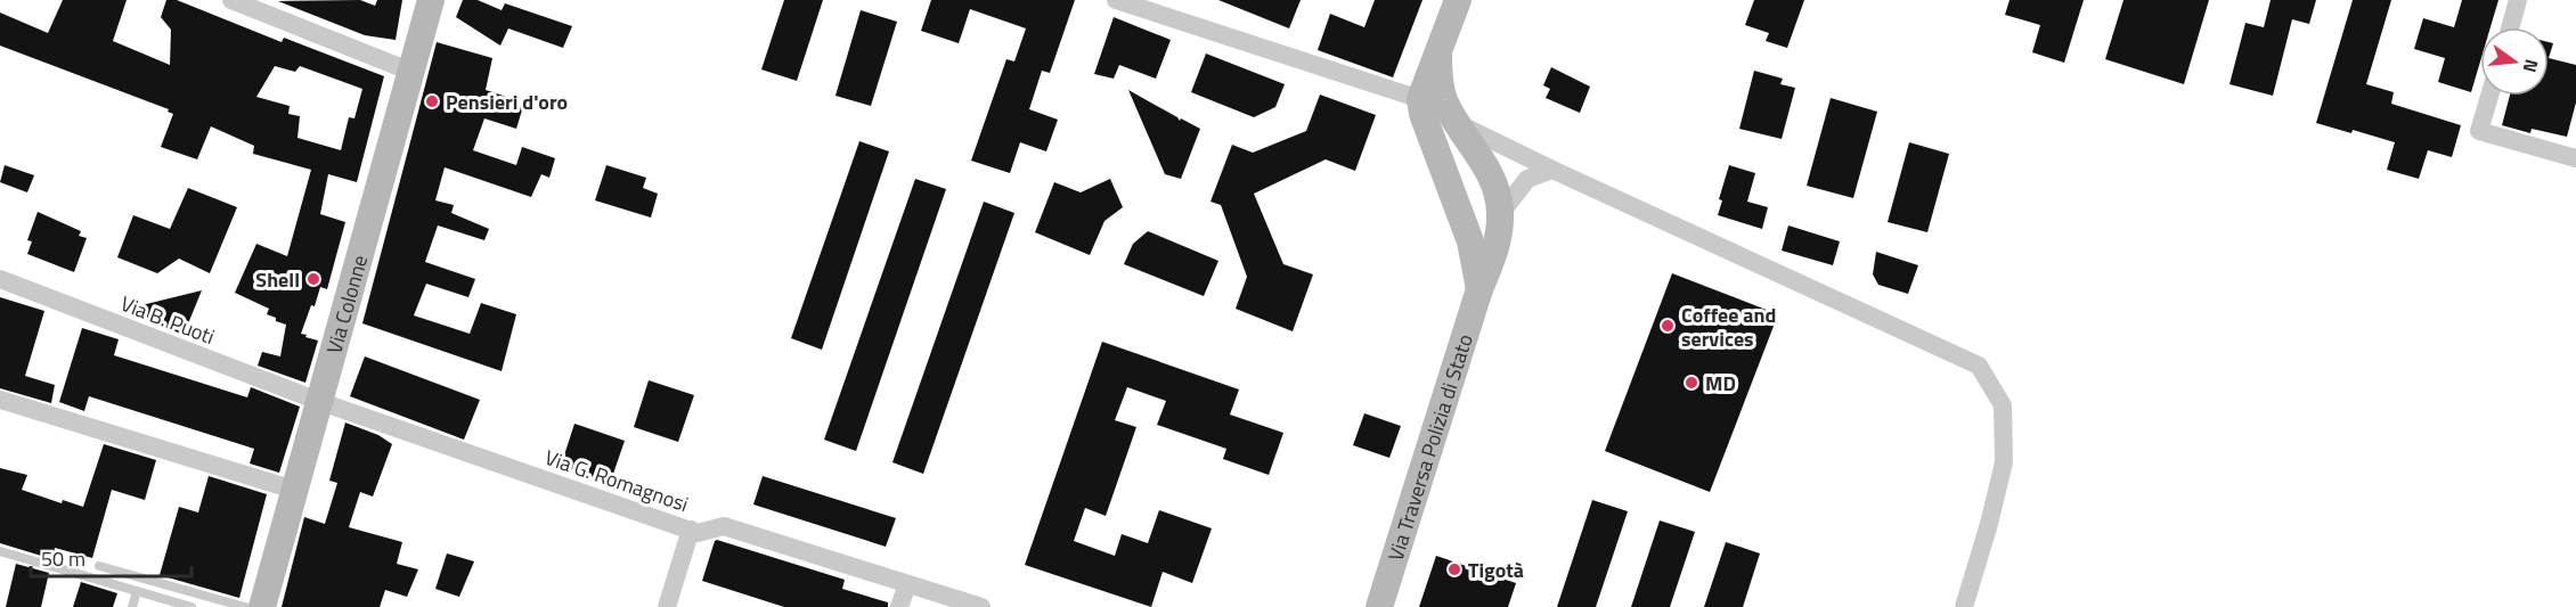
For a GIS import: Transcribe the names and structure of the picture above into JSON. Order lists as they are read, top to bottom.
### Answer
{
  "streets": {
    "street": [
      "Via Colonne",
      "Via B. Puoti",
      "Via Traversa Polizia di Stato",
      "Via G. Romagnosi"
    ]
  },
  "crossings": [
    ["Via Colonne", "Via B. Puoti"],
    ["Via Colonne", "Via G. Romagnosi"],
    ["Via B. Puoti", "Via G. Romagnosi"]
  ],
  "places": [
    "Pensieri d'oro",
    "Shell",
    "Coffee and services",
    "MD",
    "Tigotà"
  ],
  "scale_bar": "50 m",
  "north": "right"
}
